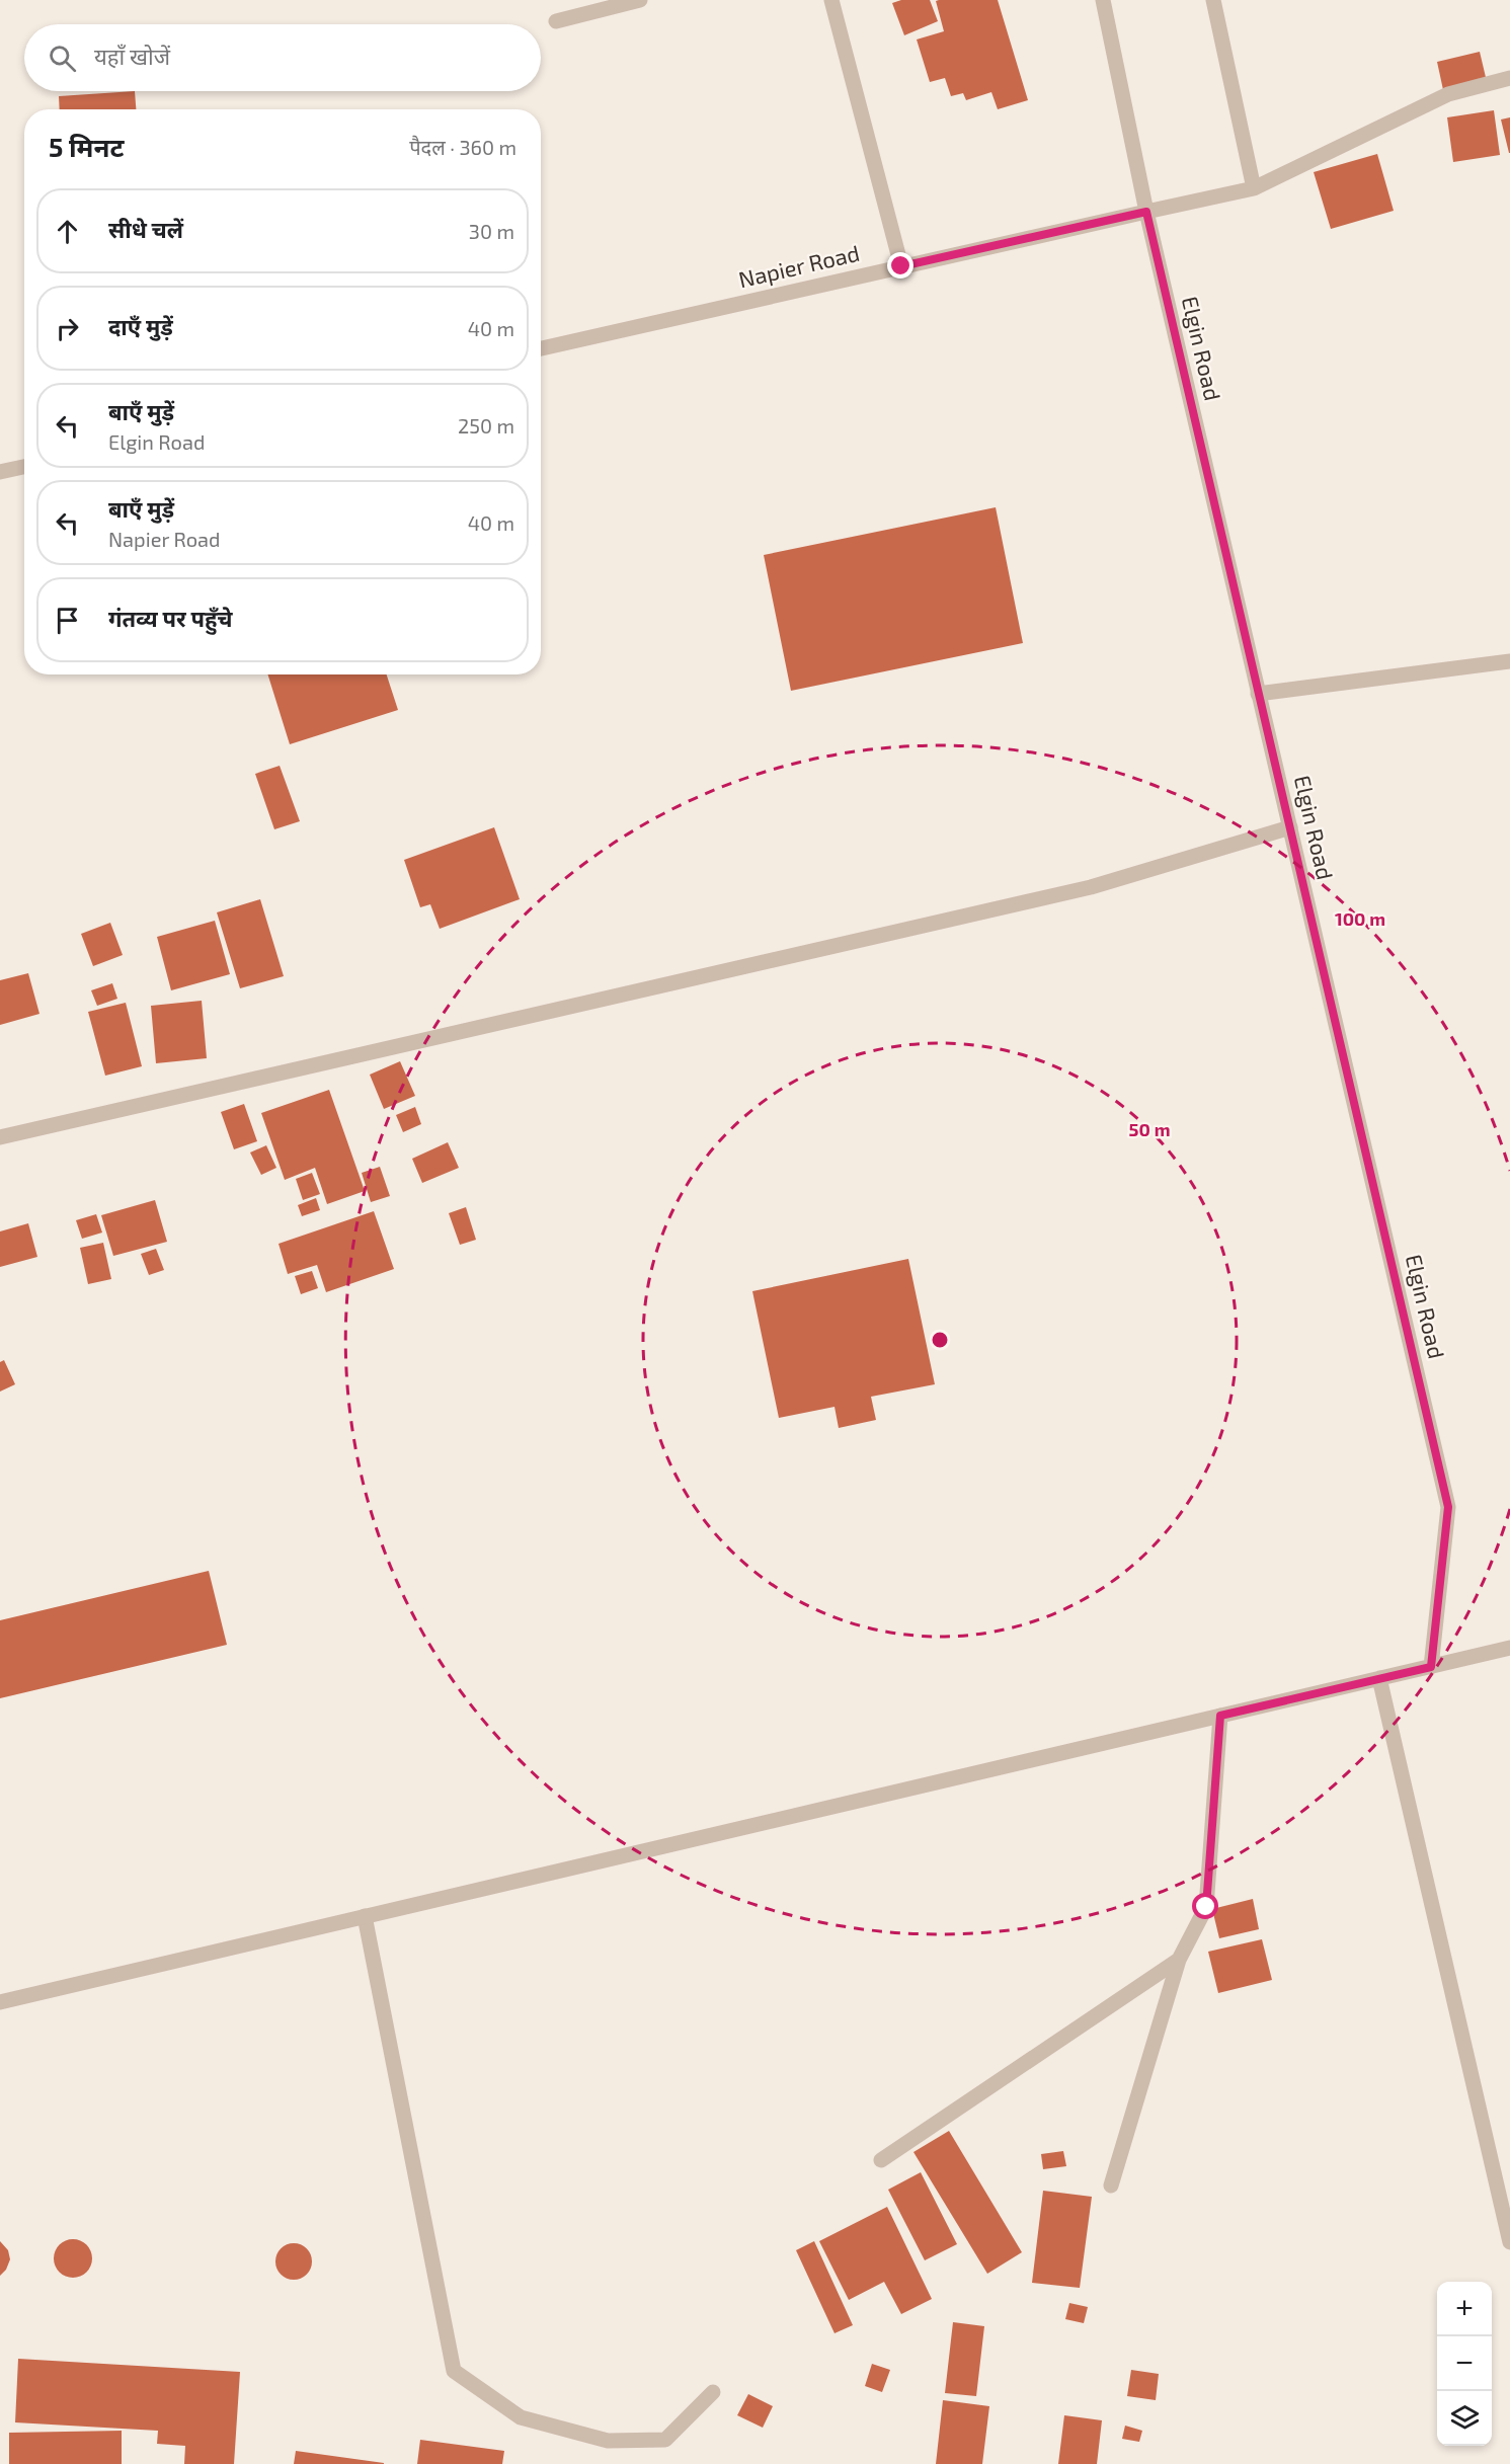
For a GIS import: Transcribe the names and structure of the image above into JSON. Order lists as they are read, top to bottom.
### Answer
{
  "streets": {
    "street": ["Napier Road", "Elgin Road"]
  },
  "crossings": [
    ["Napier Road", "Elgin Road"]
  ],
  "page": {
    "search": "यहाँ खोजें",
    "heading": ["5 मिनट", "पैदल · 360 m"],
    "list": [
      ["सीधे चलें", "30 m"],
      ["दाएँ मुड़ें", "40 m"],
      ["बाएँ मुड़ें", "Elgin Road", "250 m"],
      ["बाएँ मुड़ें", "Napier Road", "40 m"],
      "गंतव्य पर पहुँचे"
    ],
    "map_buttons": ["+", "−"]
  },
  "rings": ["100 m", "50 m"]
}
